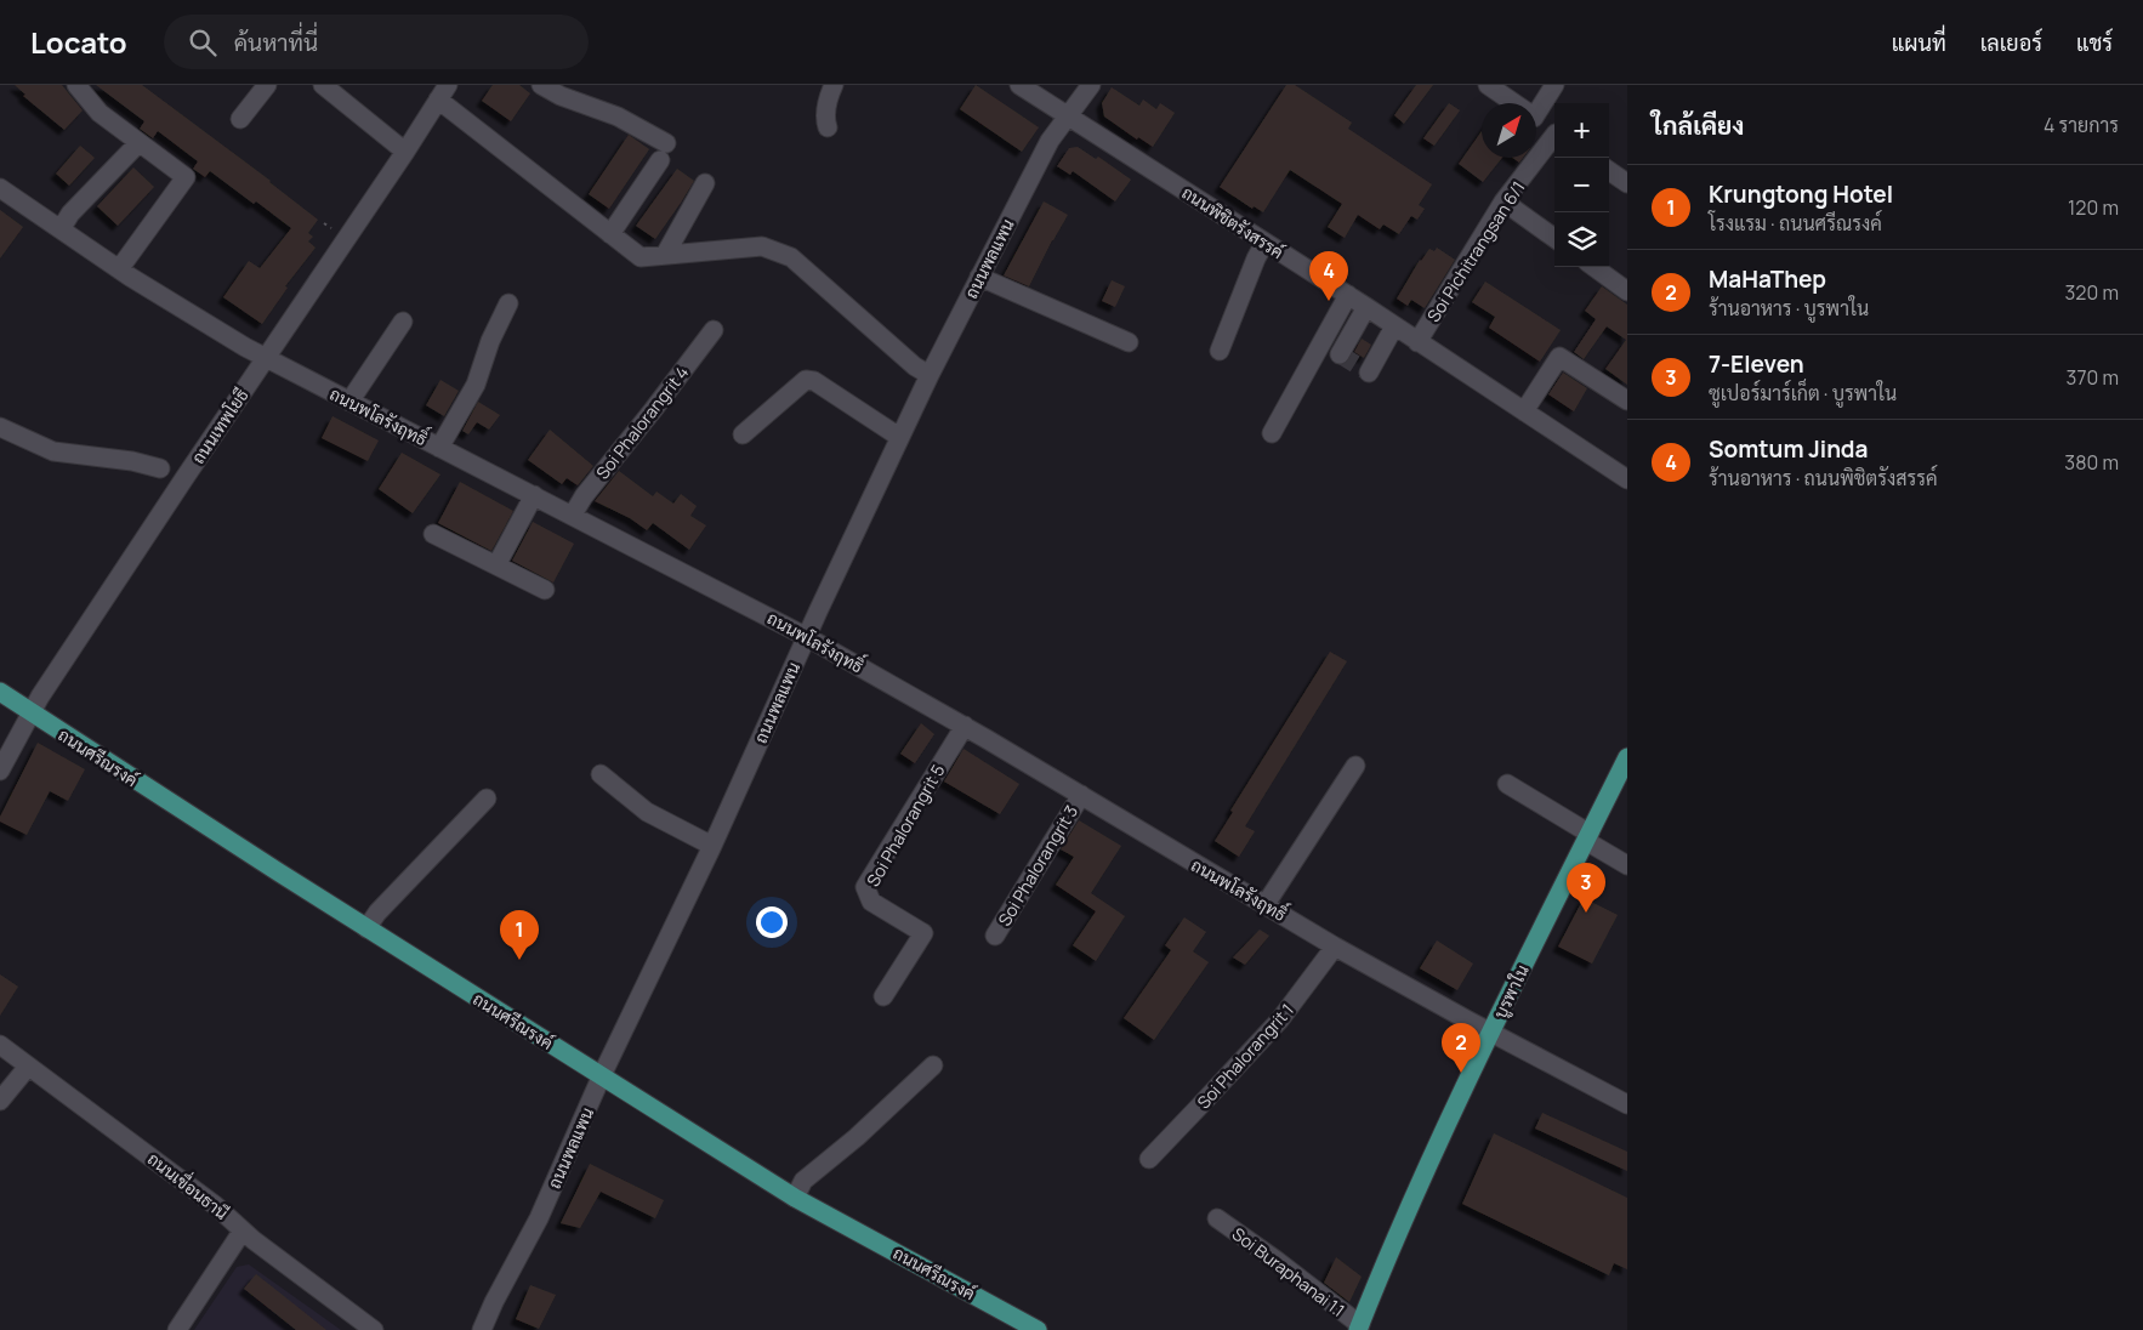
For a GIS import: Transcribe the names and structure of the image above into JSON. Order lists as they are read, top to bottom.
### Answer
{
  "streets": {
    "main road": ["ถนนศรีณรงค์", "บูรพาใน"],
    "street": [
      "ถนนพิชิตรังสรรค์",
      "Soi Pichitrangsan 6/1",
      "ถนนพลแพน",
      "ถนนพโลรังฤทธิ์",
      "Soi Phalorangrit 4",
      "ถนนเทพโยธี",
      "Soi Phalorangrit 5",
      "Soi Phalorangrit 3",
      "Soi Phalorangrit 1",
      "ถนนเขื่อนธานี",
      "Soi Buraphanai 1.1"
    ]
  },
  "crossings": [
    ["ถนนพิชิตรังสรรค์", "Soi Pichitrangsan 6/1"],
    ["ถนนพิชิตรังสรรค์", "ถนนพลแพน"],
    ["ถนนพลแพน", "ถนนพโลรังฤทธิ์"],
    ["ถนนพลแพน", "ถนนศรีณรงค์"],
    ["ถนนพโลรังฤทธิ์", "Soi Phalorangrit 4"],
    ["ถนนพโลรังฤทธิ์", "ถนนเทพโยธี"],
    ["ถนนพโลรังฤทธิ์", "Soi Phalorangrit 5"],
    ["ถนนพโลรังฤทธิ์", "Soi Phalorangrit 3"],
    ["ถนนพโลรังฤทธิ์", "บูรพาใน"],
    ["ถนนพโลรังฤทธิ์", "Soi Phalorangrit 1"],
    ["ถนนเทพโยธี", "ถนนศรีณรงค์"],
    ["บูรพาใน", "Soi Buraphanai 1.1"]
  ],
  "north": "top right",
  "page": {
    "header": "Locato",
    "search": "ค้นหาที่นี่",
    "nav": ["แผนที่", "เลเยอร์", "แชร์"],
    "heading": ["ใกล้เคียง", "4 รายการ"],
    "map_buttons": ["+", "−"],
    "list": [
      {
        "mark": "1",
        "name": "Krungtong Hotel",
        "note": "โรงแรม · ถนนศรีณรงค์",
        "value": "120 m"
      },
      {
        "mark": "2",
        "name": "MaHaThep",
        "note": "ร้านอาหาร · บูรพาใน",
        "value": "320 m"
      },
      {
        "mark": "3",
        "name": "7-Eleven",
        "note": "ซูเปอร์มาร์เก็ต · บูรพาใน",
        "value": "370 m"
      },
      {
        "mark": "4",
        "name": "Somtum Jinda",
        "note": "ร้านอาหาร · ถนนพิชิตรังสรรค์",
        "value": "380 m"
      }
    ],
    "pins": [
      "4",
      "3",
      "1",
      "2"
    ]
  }
}
